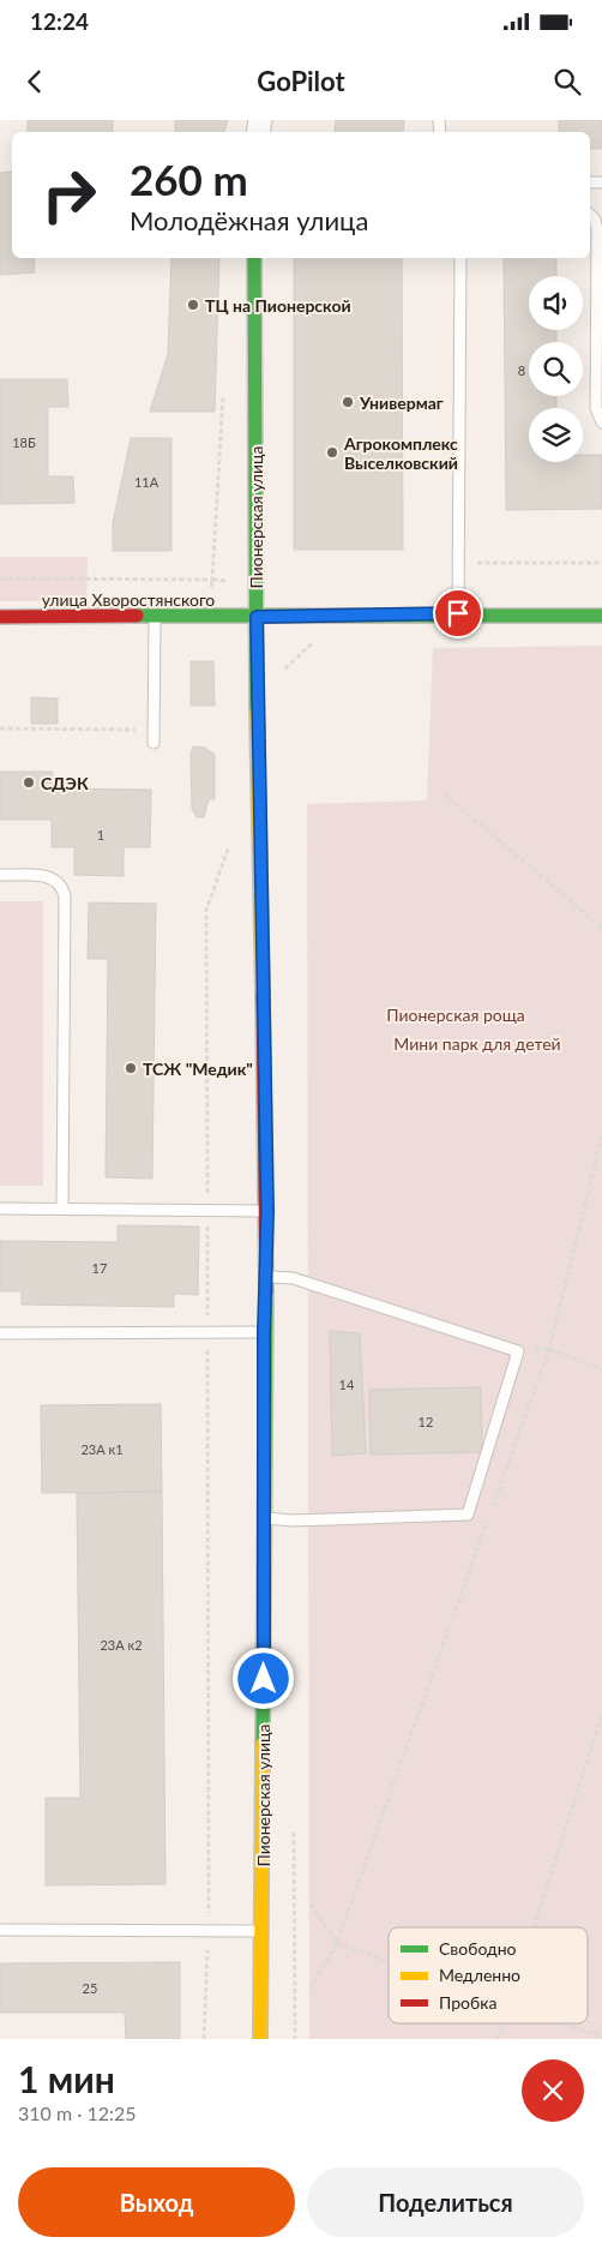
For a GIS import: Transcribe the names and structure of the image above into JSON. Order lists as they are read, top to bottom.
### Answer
{
  "streets": {
    "street": ["Пионерская улица", "улица Хворостянского"]
  },
  "crossings": [
    ["Пионерская улица", "улица Хворостянского"]
  ],
  "parks": ["Пионерская роща", "Мини парк для детей"],
  "places": [
    "ТЦ на Пионерской",
    "Универмаг",
    "Агрокомплекс Выселковский",
    "СДЭК",
    "ТСЖ \"Медик\""
  ],
  "house_numbers": [
    "8",
    "18Б",
    "11А",
    "1",
    "17",
    "14",
    "12",
    "23А к1",
    "23А к2",
    "25"
  ],
  "legend": ["Свободно", "Медленно", "Пробка"],
  "page": {
    "status": "12:24",
    "header": "GoPilot",
    "turn": ["260 m", "Молодёжная улица"],
    "heading": ["1 мин", "310 m · 12:25"],
    "buttons": ["Выход", "Поделиться"]
  }
}
